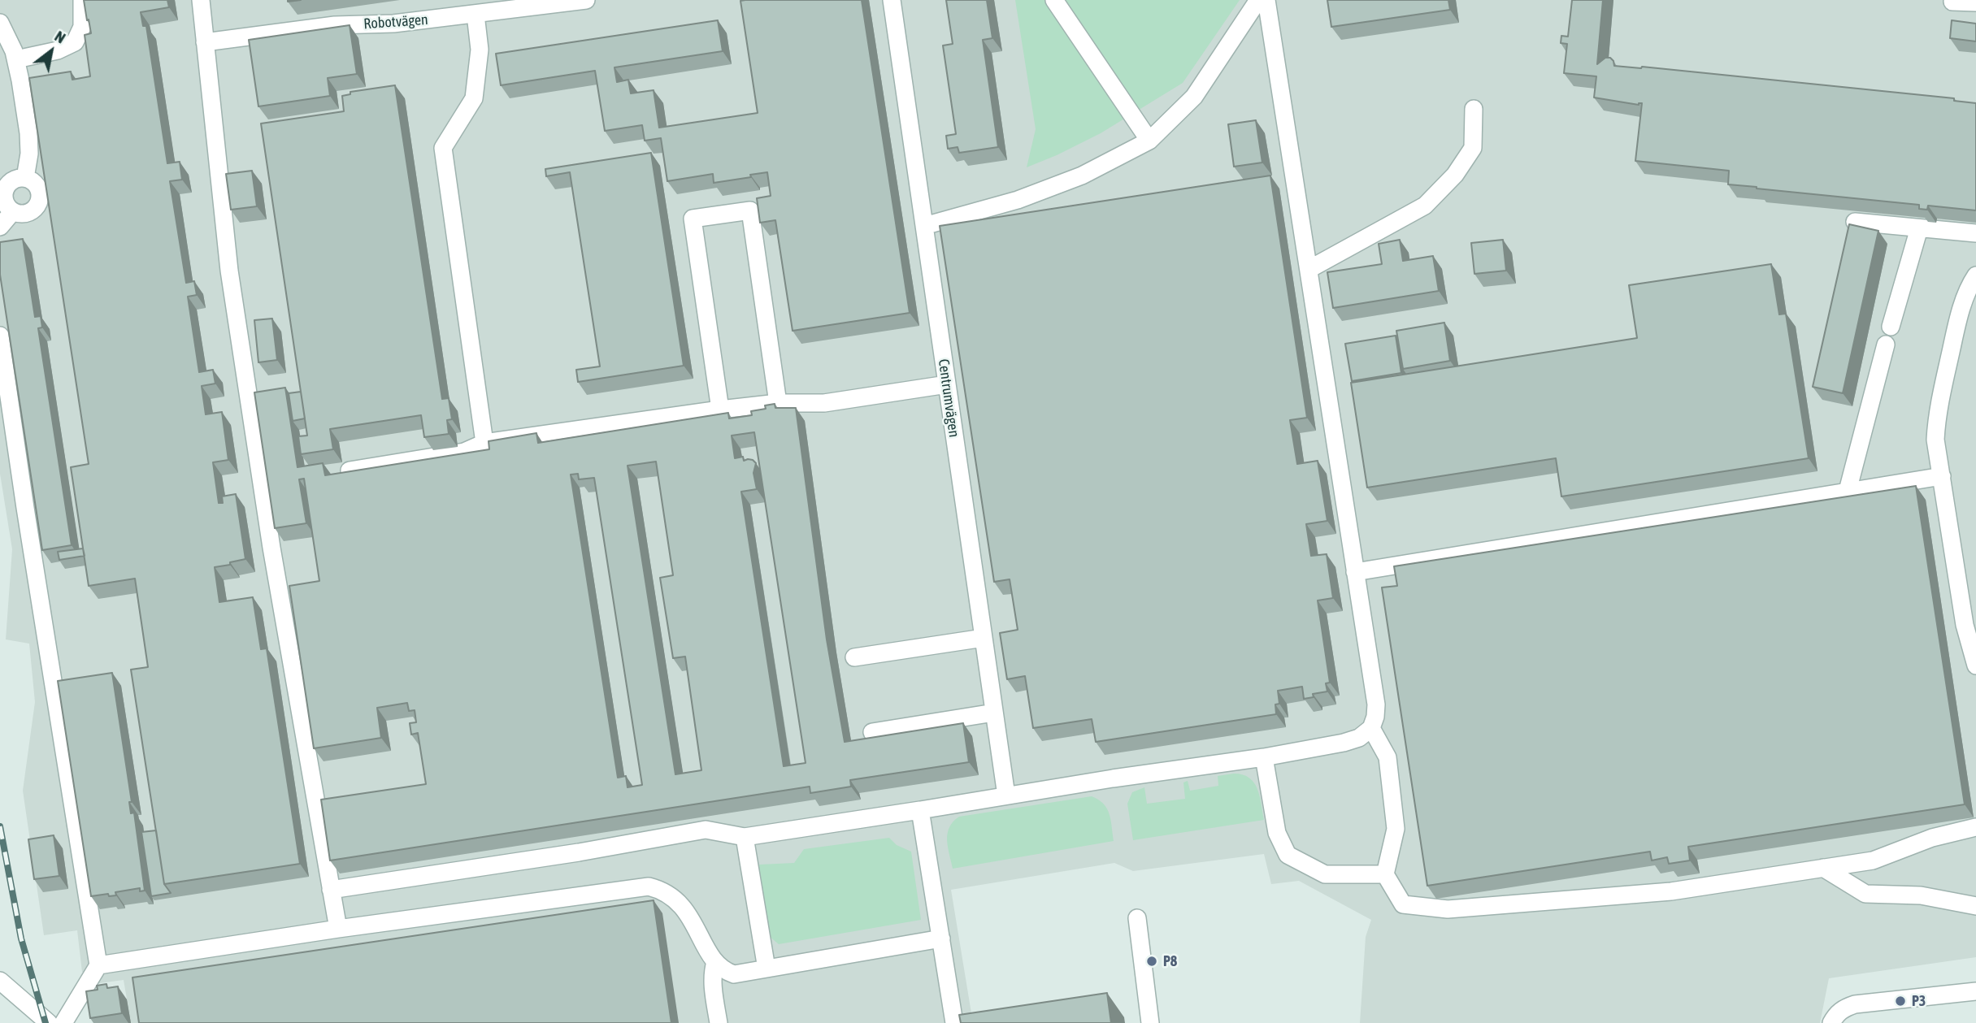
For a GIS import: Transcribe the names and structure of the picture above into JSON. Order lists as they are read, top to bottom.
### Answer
{
  "streets": {
    "street": ["Robotvägen", "Centrumvägen"]
  },
  "places": ["P8", "P3"],
  "north": "top right"
}
